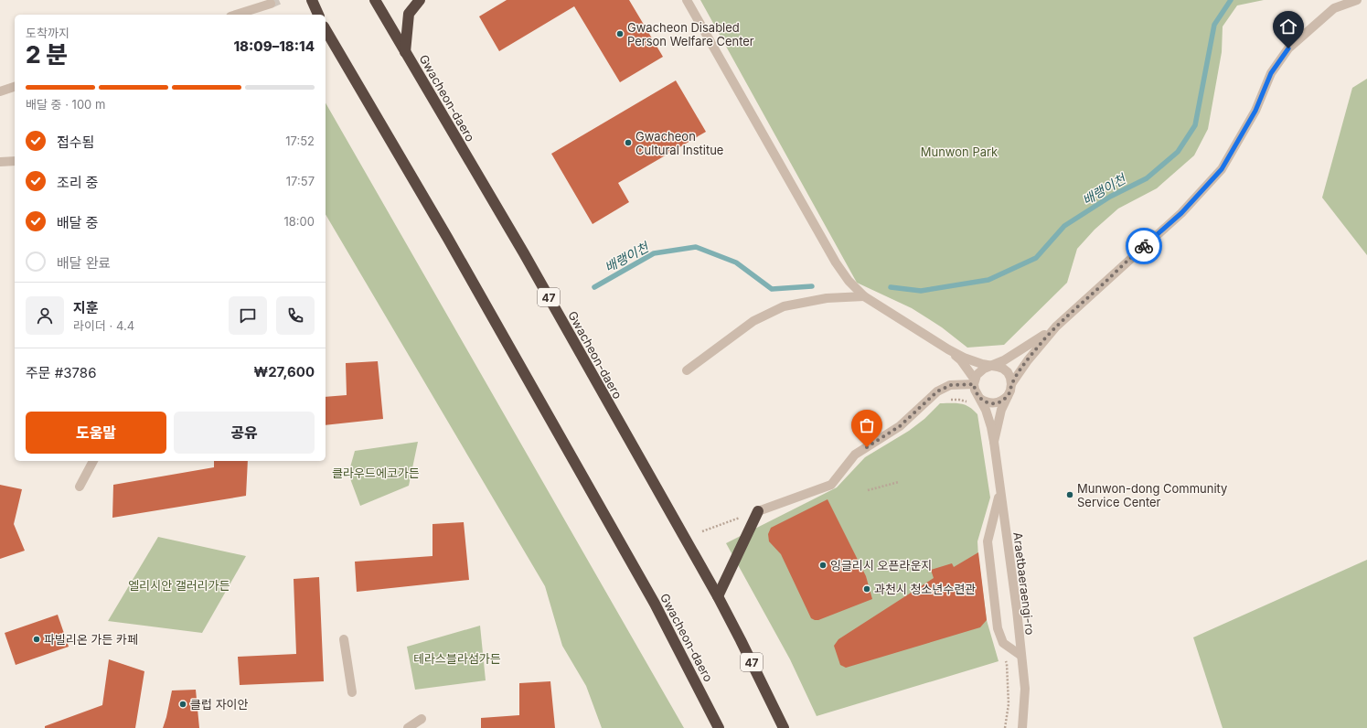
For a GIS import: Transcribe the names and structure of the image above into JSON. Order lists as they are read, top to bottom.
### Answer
{
  "streets": {
    "highway": ["Gwacheon-daero", "47"],
    "street": ["Araetbaeraengi-ro"]
  },
  "water": ["배랭이천"],
  "parks": [
    "Munwon Park",
    "클라우드에코가든",
    "엘리시안 갤러리가든",
    "테라스블라섬가든"
  ],
  "places": [
    "Gwacheon Disabled Person Welfare Center",
    "Gwacheon Cultural Institue",
    "Munwon-dong Community Service Center",
    "잉글리시 오픈라운지",
    "과천시 청소년수련관",
    "파빌리온 가든 카페",
    "클럽 자이안"
  ],
  "page": {
    "heading": ["2 분", "도착까지", "18:09–18:14"],
    "panel": [
      "지훈",
      "라이더 · 4.4",
      "주문 #3786",
      "₩27,600"
    ],
    "bar": "배달 중 · 100 m",
    "list": [
      ["접수됨", "17:52"],
      ["조리 중", "17:57"],
      ["배달 중", "18:00"],
      "배달 완료"
    ],
    "buttons": ["도움말", "공유"]
  }
}
